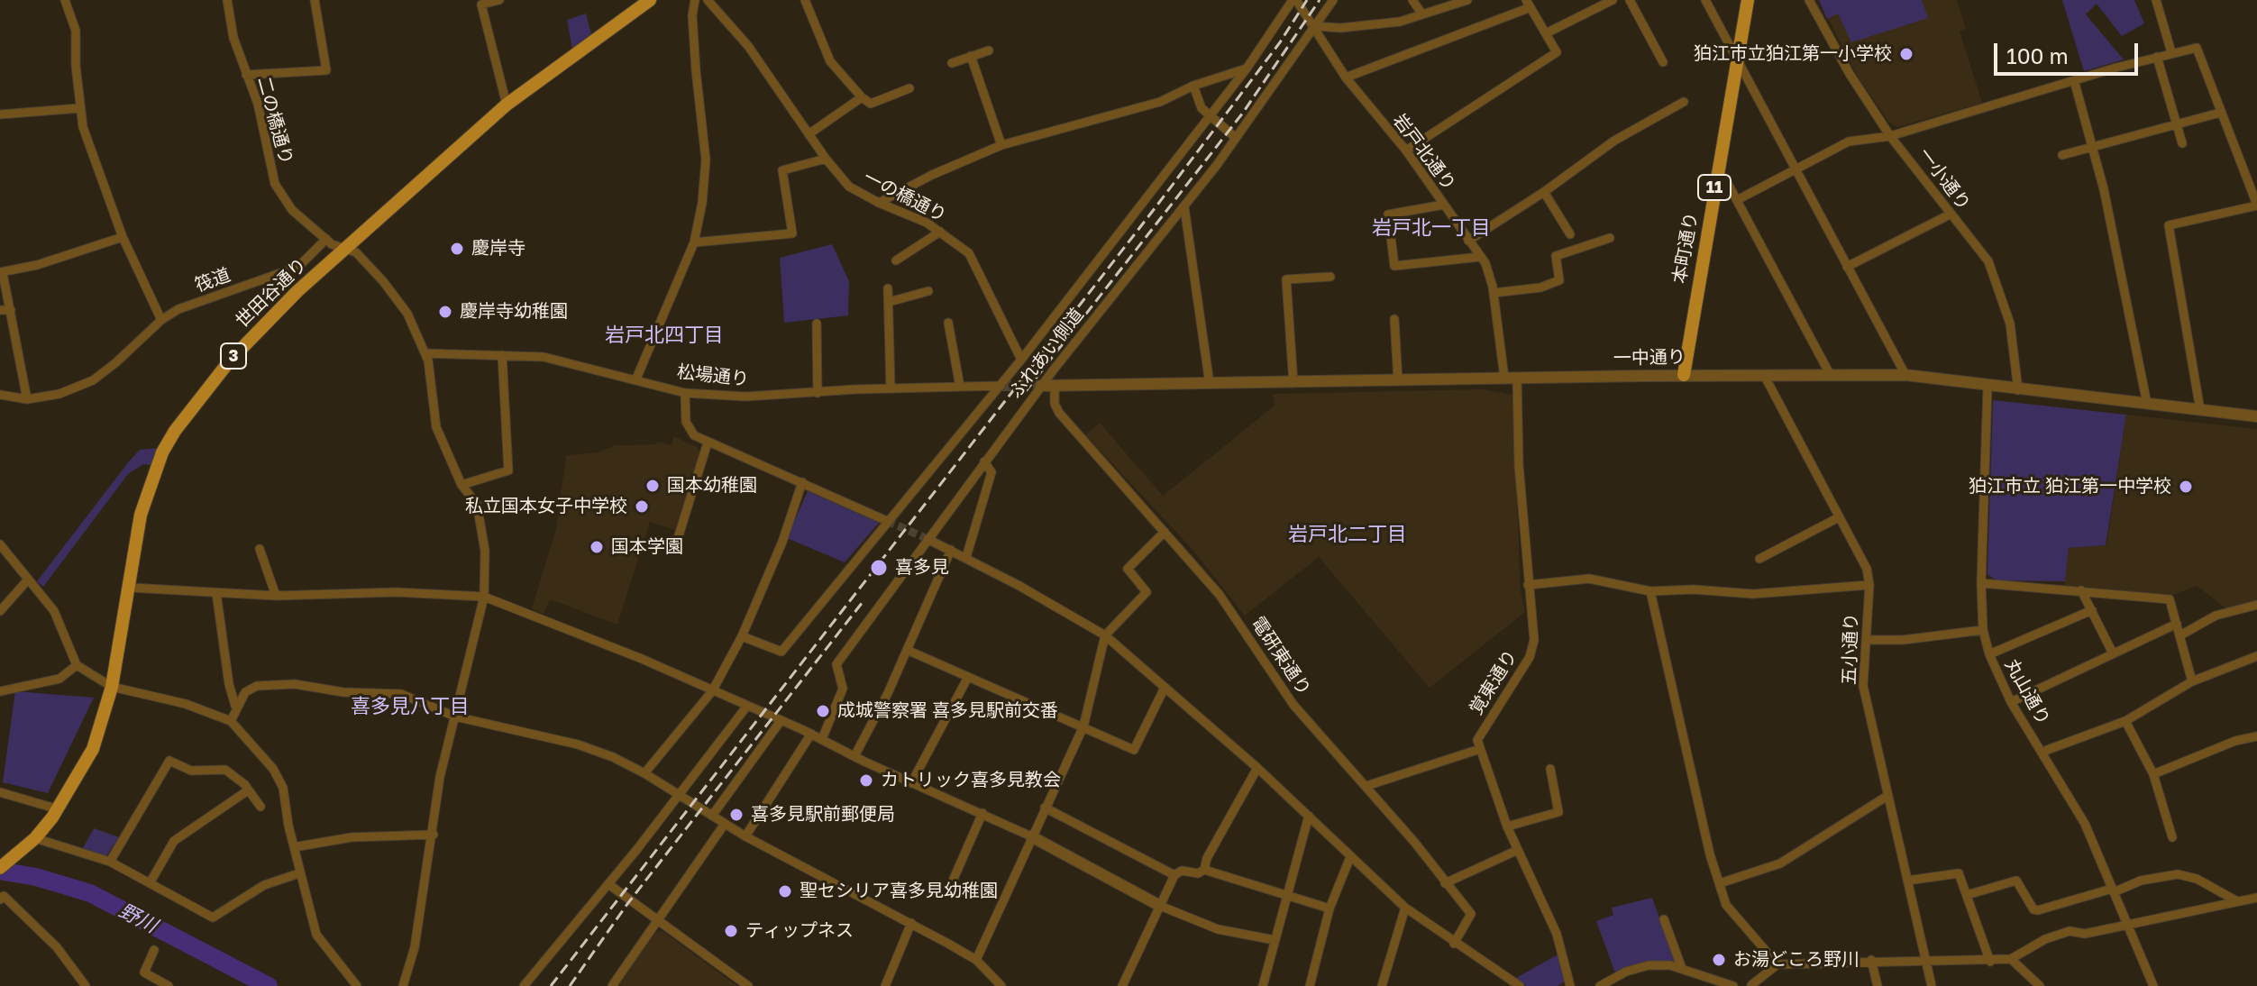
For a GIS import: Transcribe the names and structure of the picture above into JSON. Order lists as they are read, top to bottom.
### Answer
{
  "streets": {
    "main road": [
      "11",
      "本町通り",
      "世田谷通り",
      "3"
    ],
    "street": [
      "二の橋通り",
      "岩戸北通り",
      "一小通り",
      "一の橋通り",
      "筏道",
      "ふれあい側道",
      "一中通り",
      "松場通り",
      "五小通り",
      "電研東通り",
      "覚東通り",
      "丸山通り"
    ]
  },
  "crossings": [
    ["二の橋通り", "筏道"],
    ["二の橋通り", "世田谷通り"],
    ["二の橋通り", "松場通り"],
    ["岩戸北通り", "ふれあい側道"],
    ["岩戸北通り", "一中通り"],
    ["一小通り", "一中通り"],
    ["一の橋通り", "ふれあい側道"],
    ["本町通り", "一中通り"],
    ["ふれあい側道", "一中通り"],
    ["ふれあい側道", "松場通り"],
    ["一中通り", "五小通り"],
    ["一中通り", "電研東通り"],
    ["一中通り", "覚東通り"],
    ["一中通り", "丸山通り"]
  ],
  "districts": [
    "岩戸北一丁目",
    "岩戸北四丁目",
    "岩戸北二丁目",
    "喜多見八丁目"
  ],
  "water": ["野川"],
  "places": [
    "狛江市立狛江第一小学校",
    "慶岸寺",
    "慶岸寺幼稚園",
    "国本幼稚園",
    "狛江市立 狛江第一中学校",
    "私立国本女子中学校",
    "国本学園",
    "喜多見",
    "成城警察署 喜多見駅前交番",
    "カトリック喜多見教会",
    "喜多見駅前郵便局",
    "聖セシリア喜多見幼稚園",
    "ティップネス",
    "お湯どころ野川"
  ],
  "scale_bar": "100 m"
}
